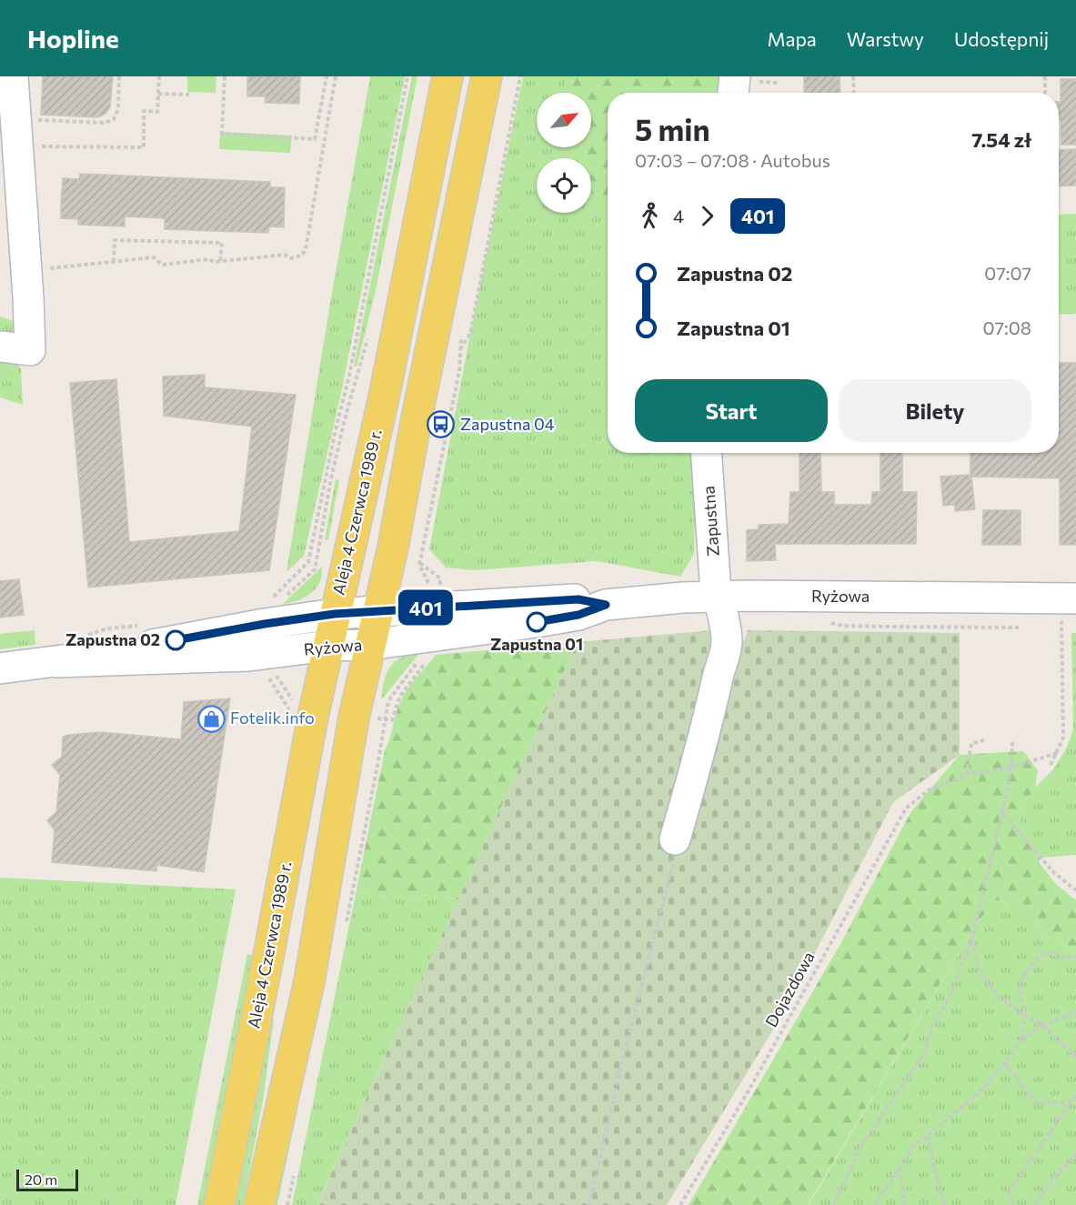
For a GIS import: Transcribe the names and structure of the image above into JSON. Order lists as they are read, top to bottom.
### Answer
{
  "streets": {
    "main road": ["Aleja 4 Czerwca 1989 r."],
    "street": ["Zapustna", "Ryżowa"],
    "path": ["Dojazdowa"]
  },
  "crossings": [
    ["Aleja 4 Czerwca 1989 r.", "Ryżowa"],
    ["Zapustna", "Ryżowa"]
  ],
  "places": {
    "bus stop": ["Zapustna 04"],
    "other": ["Zapustna 01", "Zapustna 02"],
    "shop": ["Fotelik.info"]
  },
  "lines": ["bus line 401"],
  "scale_bar": "20 m",
  "north": "top right",
  "page": {
    "header": "Hopline",
    "nav": ["Mapa", "Warstwy", "Udostępnij"],
    "on_map": "401",
    "heading": ["5 min", "07:03 – 07:08 · Autobus", "7.54 zł"],
    "legs": ["4", "401"],
    "list": [
      {
        "name": "Zapustna 02",
        "value": "07:07"
      },
      {
        "name": "Zapustna 01",
        "value": "07:08"
      }
    ],
    "buttons": ["Start", "Bilety"],
    "scale": "20 m"
  }
}
